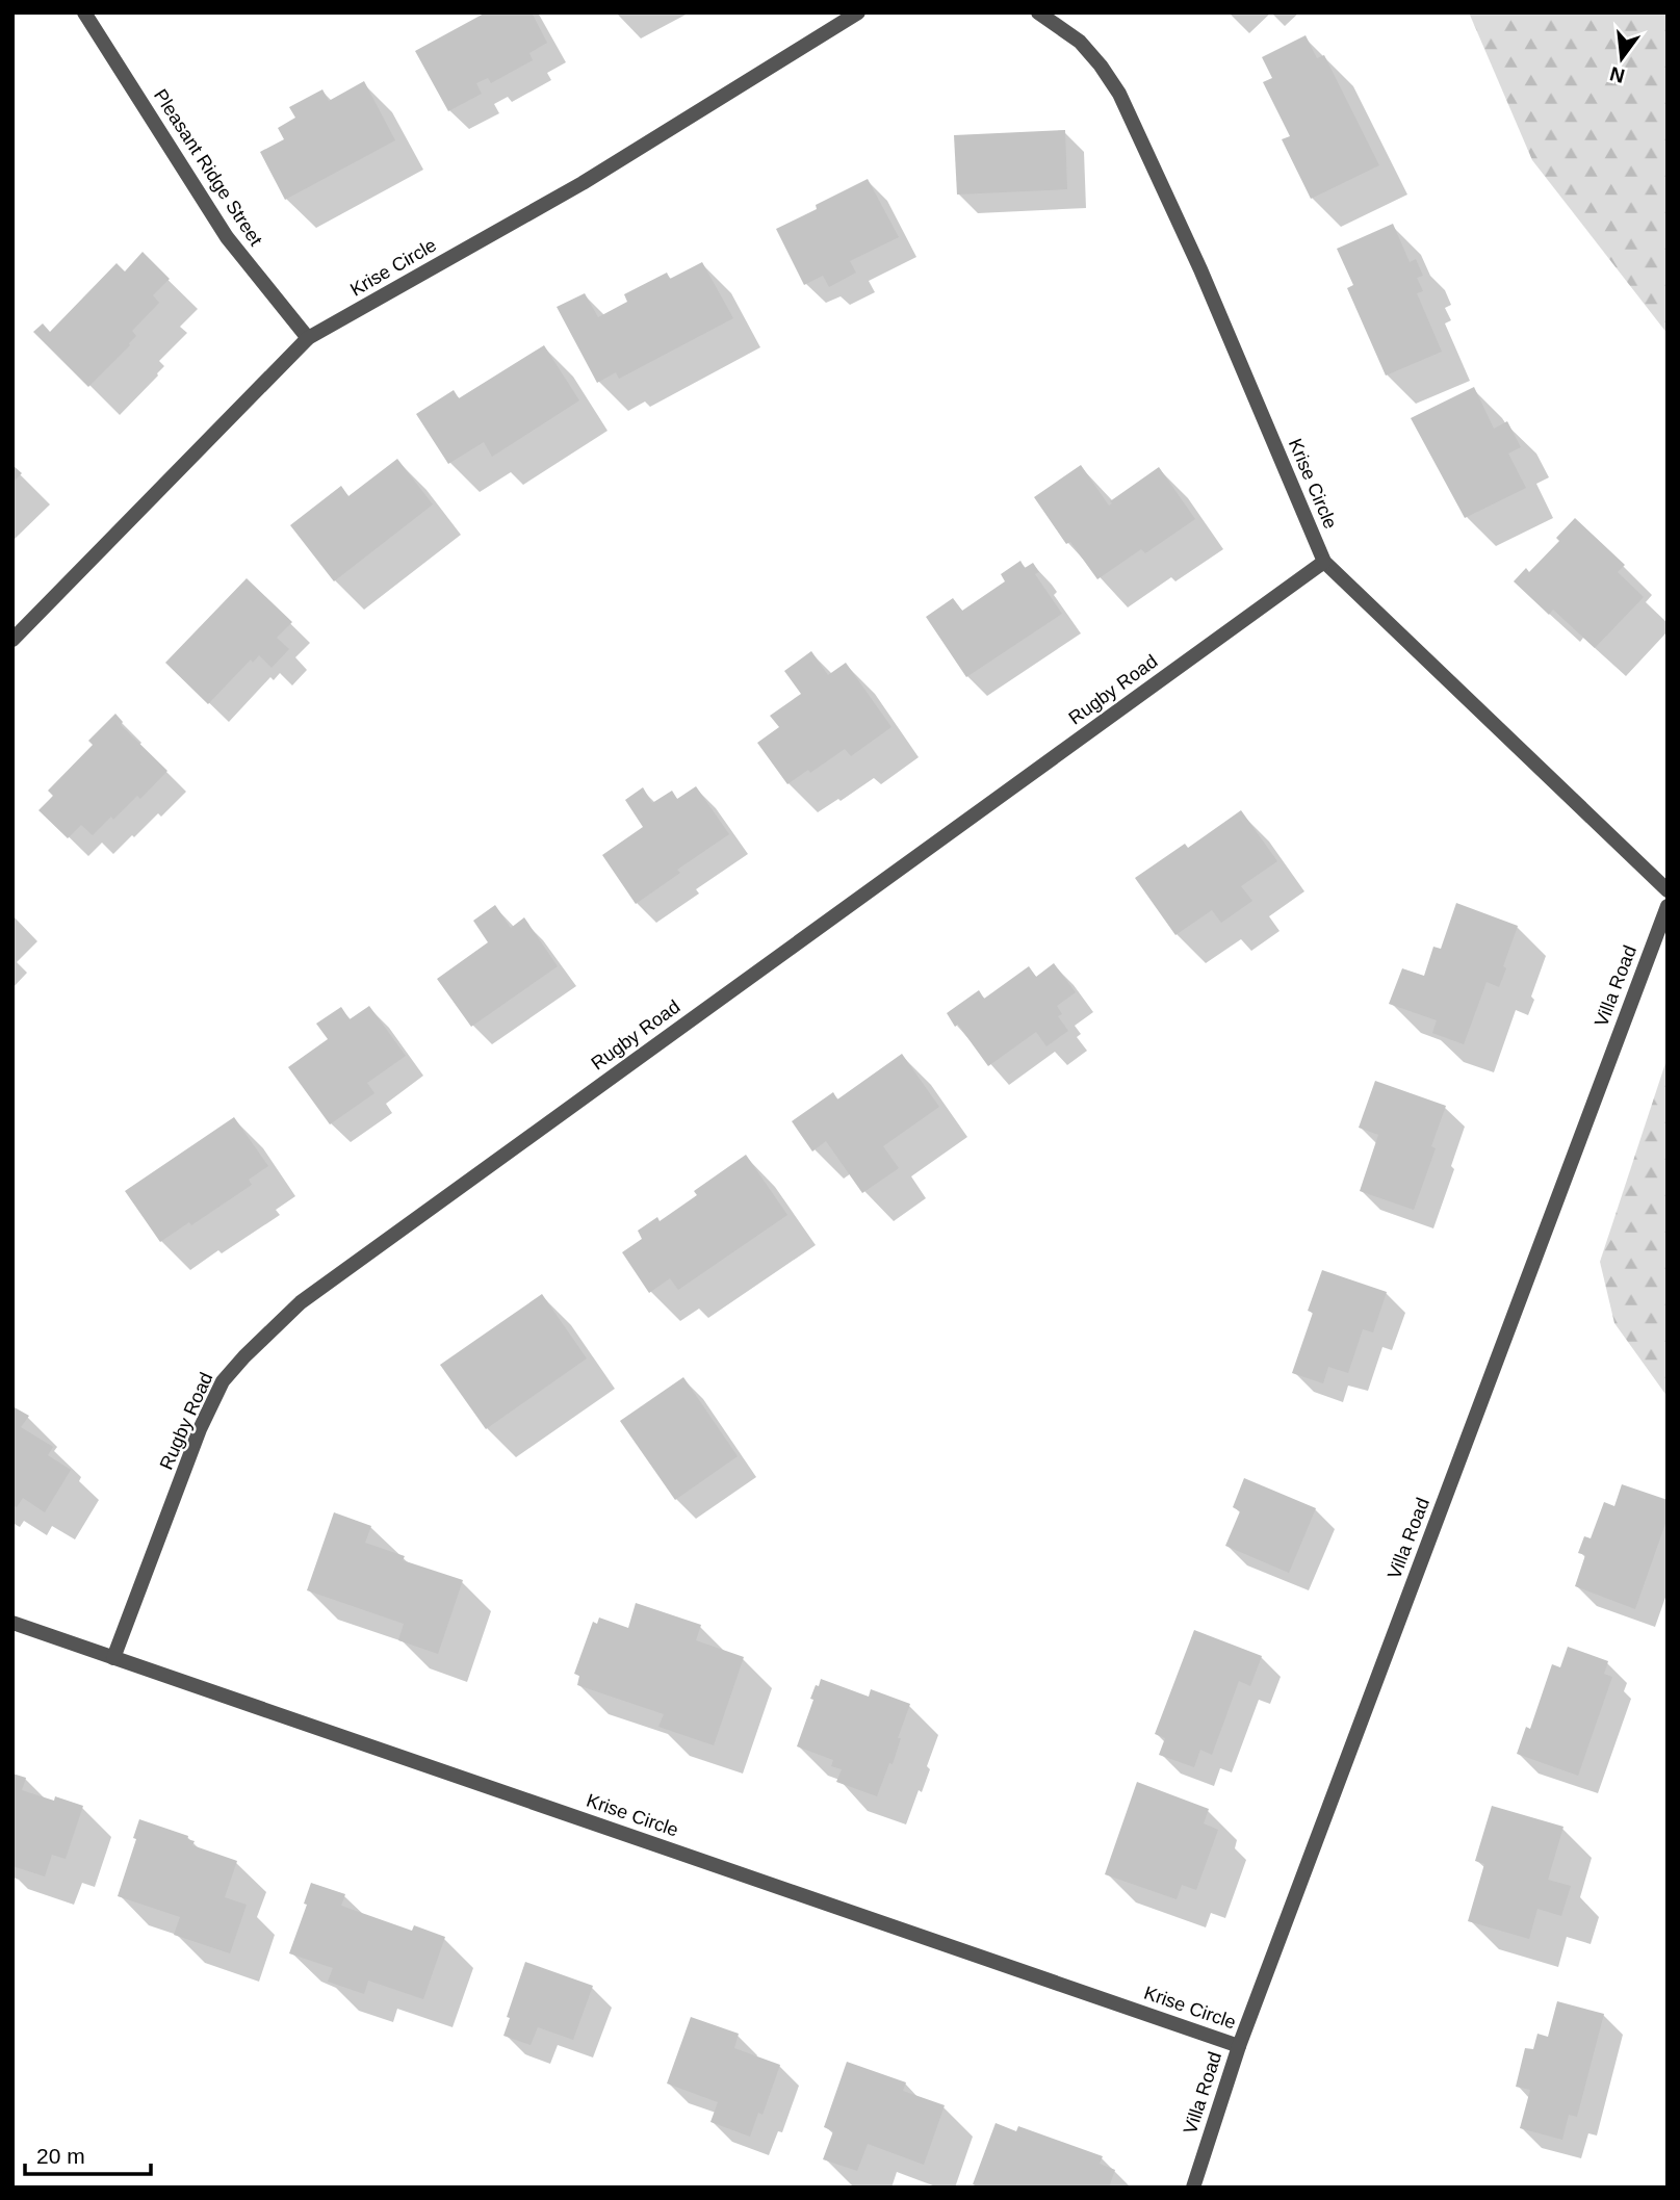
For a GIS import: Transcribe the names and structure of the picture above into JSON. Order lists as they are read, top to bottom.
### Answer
{
  "streets": {
    "street": [
      "Pleasant Ridge Street",
      "Krise Circle",
      "Rugby Road",
      "Villa Road"
    ]
  },
  "crossings": [
    ["Pleasant Ridge Street", "Krise Circle"],
    ["Krise Circle", "Rugby Road"],
    ["Krise Circle", "Villa Road"]
  ],
  "scale_bar": "20 m",
  "north": "bottom"
}
